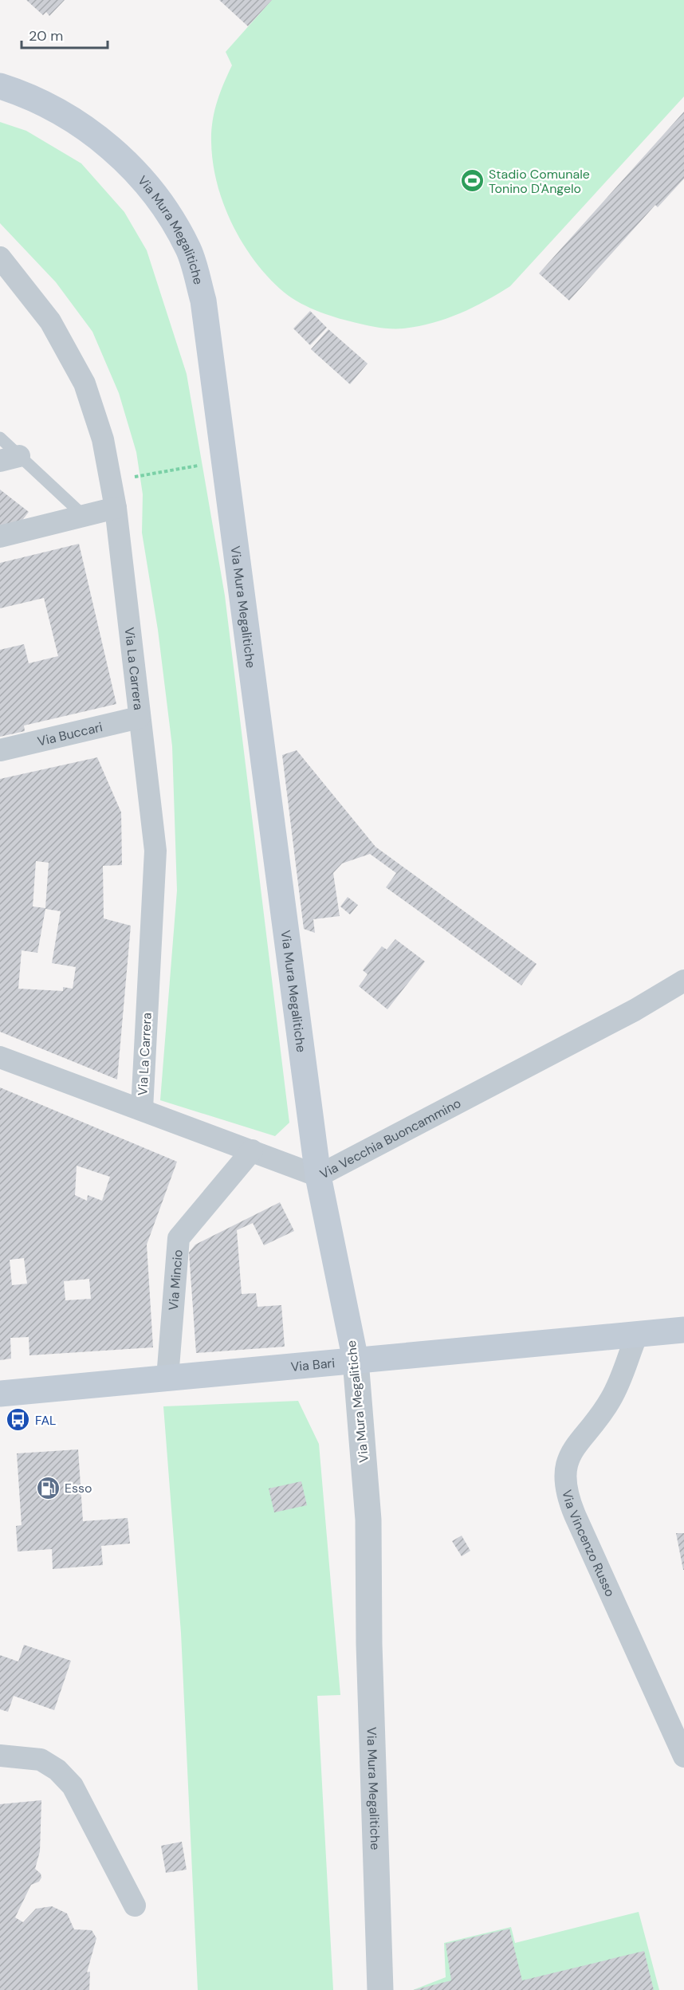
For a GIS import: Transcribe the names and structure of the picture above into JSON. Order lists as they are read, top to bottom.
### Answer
{
  "streets": {
    "main road": ["Via Mura Megalitiche", "Via Bari"],
    "street": [
      "Via La Carrera",
      "Via Buccari",
      "Via Vecchia Buoncammino",
      "Via Mincio",
      "Via Vincenzo Russo"
    ]
  },
  "crossings": [
    ["Via Mura Megalitiche", "Via Vecchia Buoncammino"],
    ["Via Mura Megalitiche", "Via Bari"],
    ["Via La Carrera", "Via Buccari"],
    ["Via La Carrera", "Via Vecchia Buoncammino"],
    ["Via Vecchia Buoncammino", "Via Mincio"],
    ["Via Mincio", "Via Bari"],
    ["Via Bari", "Via Vincenzo Russo"]
  ],
  "places": {
    "sports": ["Stadio Comunale Tonino D'Angelo"],
    "bus stop": ["FAL"],
    "fuel station": ["Esso"]
  },
  "scale_bar": "20 m"
}
